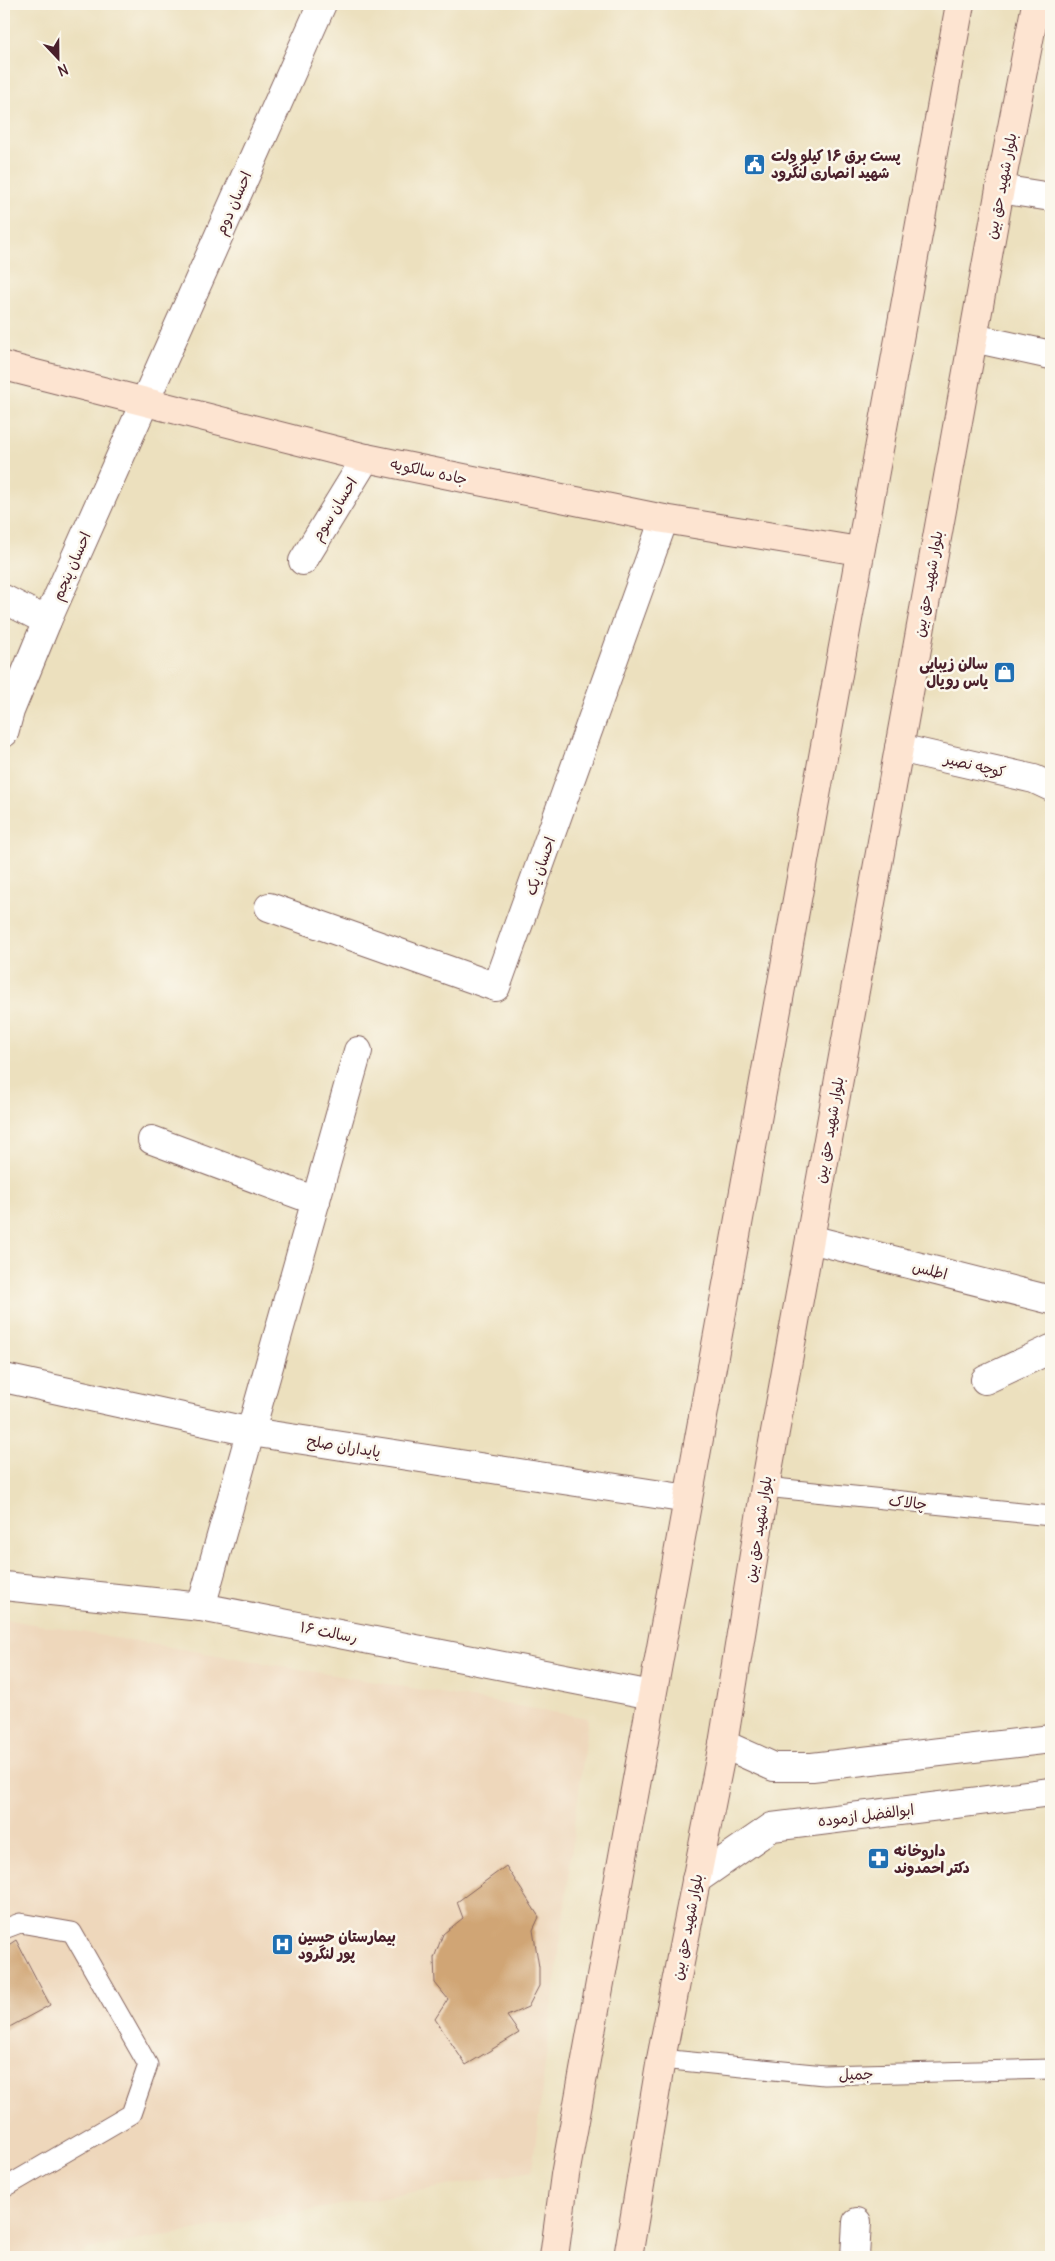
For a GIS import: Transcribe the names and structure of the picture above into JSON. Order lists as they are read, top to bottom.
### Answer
{
  "streets": {
    "main road": ["بلوار شهید حق بین", "جاده سالکویه"],
    "street": [
      "احسان دوم",
      "احسان سوم",
      "احسان پنجم",
      "کوچه نصیر",
      "احسان یک",
      "اطلس",
      "پایداران صلح",
      "رسالت ۱۶",
      "ابوالفضل ازموده"
    ],
    "lane": ["چالاک", "جمیل"]
  },
  "crossings": [
    ["بلوار شهید حق بین", "کوچه نصیر"],
    ["بلوار شهید حق بین", "اطلس"],
    ["بلوار شهید حق بین", "چالاک"],
    ["بلوار شهید حق بین", "ابوالفضل ازموده"],
    ["بلوار شهید حق بین", "جمیل"],
    ["احسان دوم", "جاده سالکویه"],
    ["احسان دوم", "احسان پنجم"],
    ["جاده سالکویه", "احسان سوم"],
    ["جاده سالکویه", "احسان پنجم"],
    ["جاده سالکویه", "احسان یک"]
  ],
  "places": {
    "public building": ["پست برق ۱۶ کیلو ولت شهید انصاری لنگرود"],
    "shop": ["سالن زیبایی یاس رویال"],
    "pharmacy": ["داروخانه دکتر احمدوند"],
    "hospital": ["بیمارستان حسین پور لنگرود"]
  },
  "north": "bottom"
}
